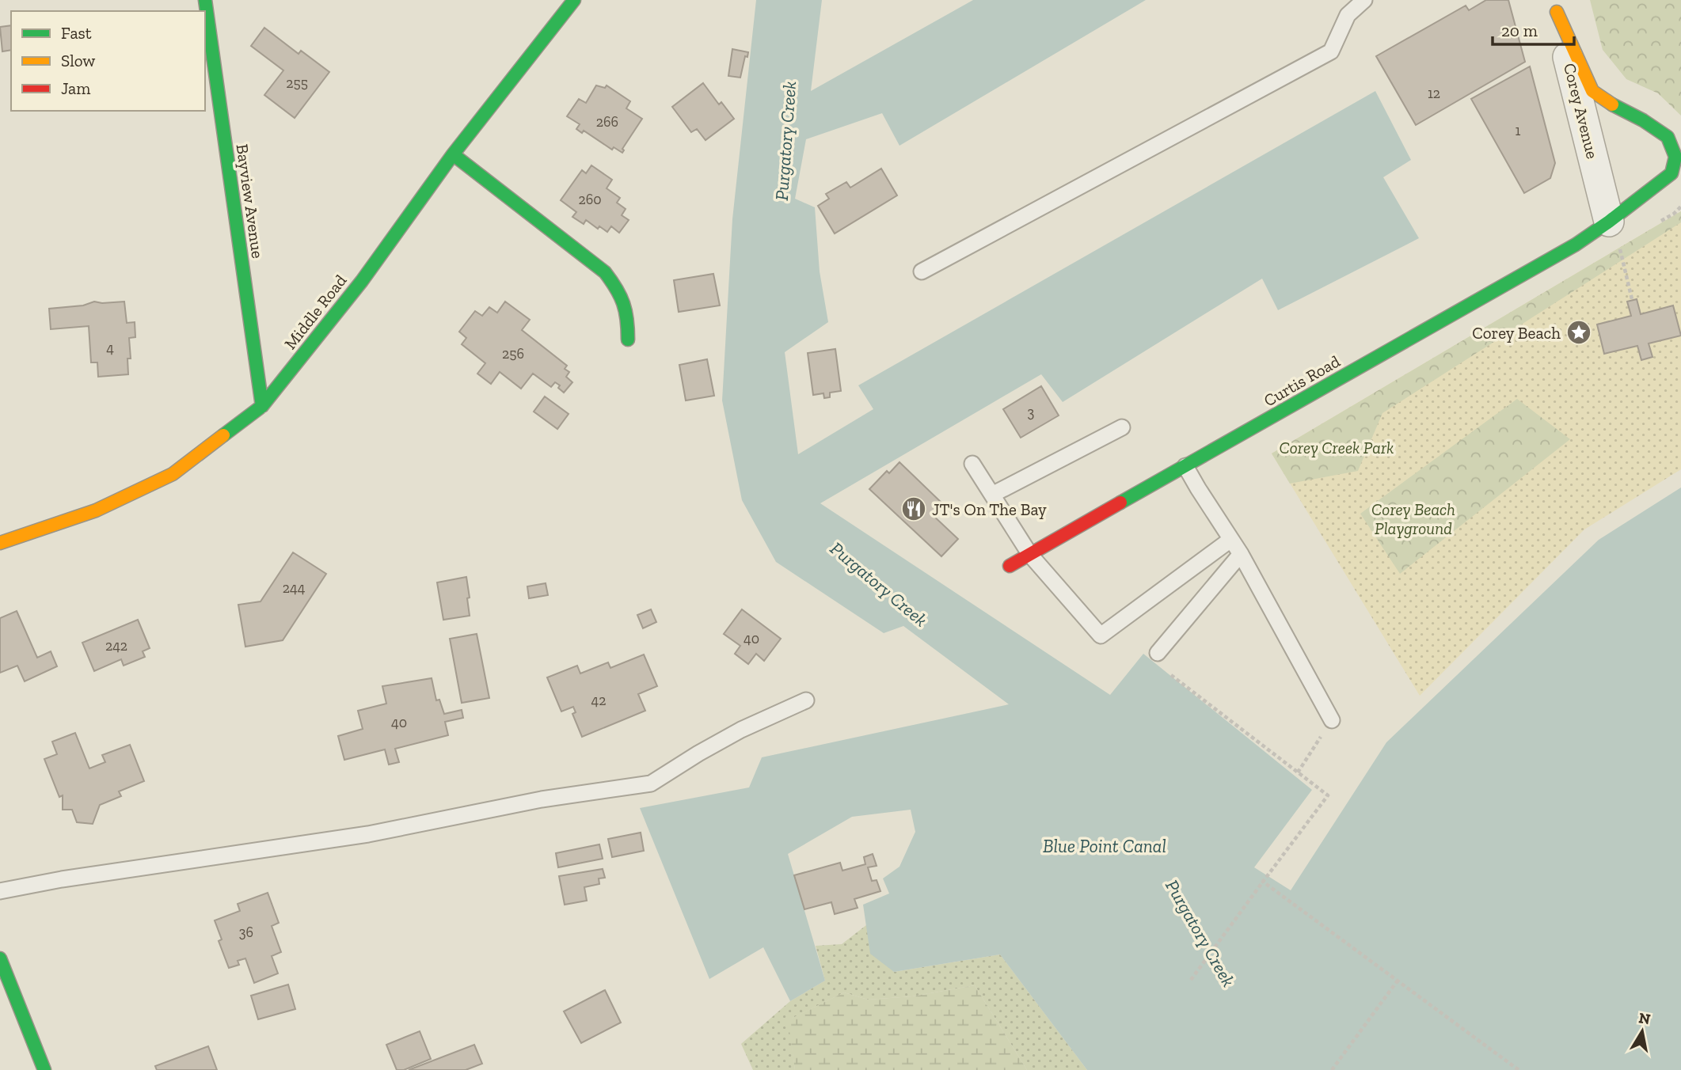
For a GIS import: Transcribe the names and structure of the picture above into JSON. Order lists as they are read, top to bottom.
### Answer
{
  "streets": {
    "street": [
      "Corey Avenue",
      "Bayview Avenue",
      "Middle Road",
      "Curtis Road"
    ]
  },
  "crossings": [
    ["Corey Avenue", "Curtis Road"],
    ["Bayview Avenue", "Middle Road"]
  ],
  "water": ["Purgatory Creek", "Blue Point Canal"],
  "parks": ["Corey Creek Park", "Corey Beach Playground"],
  "places": {
    "place": ["Corey Beach"],
    "restaurant": ["JT's On The Bay"]
  },
  "house_numbers": [
    "255",
    "12",
    "266",
    "1",
    "260",
    "4",
    "256",
    "3",
    "244",
    "40",
    "242",
    "42",
    "40",
    "36"
  ],
  "legend": ["Fast", "Slow", "Jam"],
  "scale_bar": "20 m",
  "north": "top"
}
